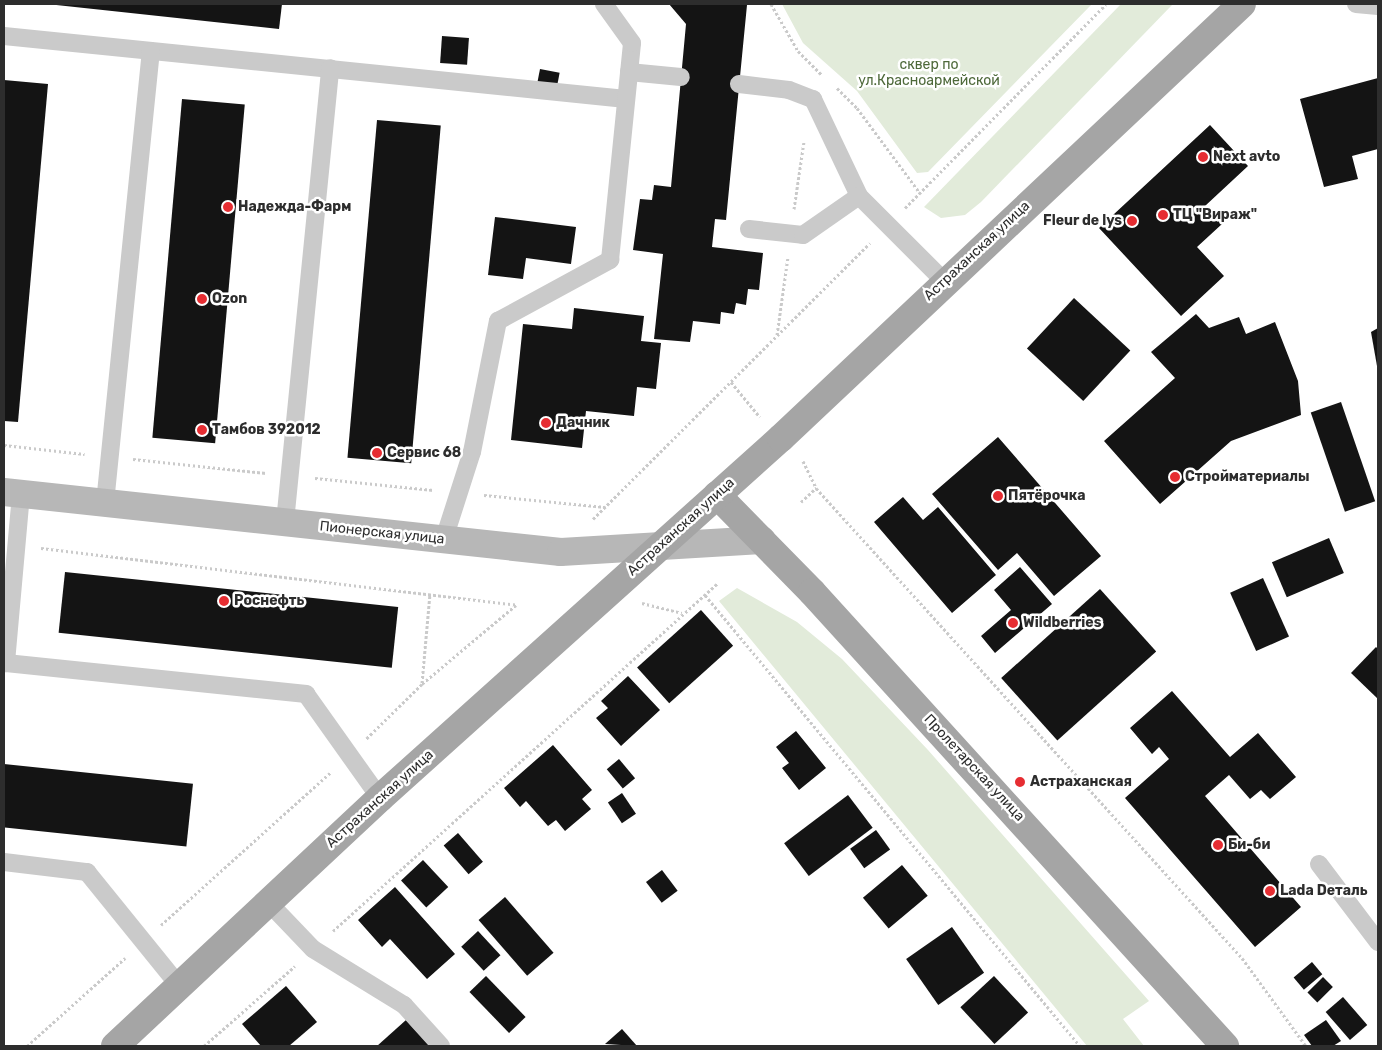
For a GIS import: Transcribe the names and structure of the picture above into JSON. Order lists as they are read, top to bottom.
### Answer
{
  "streets": {
    "main road": ["Астраханская улица", "Пионерская улица", "Пролетарская улица"]
  },
  "crossings": [
    ["Астраханская улица", "Пионерская улица"],
    ["Астраханская улица", "Пролетарская улица"],
    ["Пионерская улица", "Пролетарская улица"]
  ],
  "parks": ["сквер по ул.Красноармейской"],
  "places": [
    "Next avto",
    "Надежда-Фарм",
    "ТЦ \"Вираж\"",
    "Fleur de lys",
    "Ozon",
    "Дачник",
    "Тамбов 392012",
    "Сервис 68",
    "Стройматериалы",
    "Пятёрочка",
    "Роснефть",
    "Wildberries",
    "Астраханская",
    "Би-би",
    "Lada Dеталь"
  ]
}
